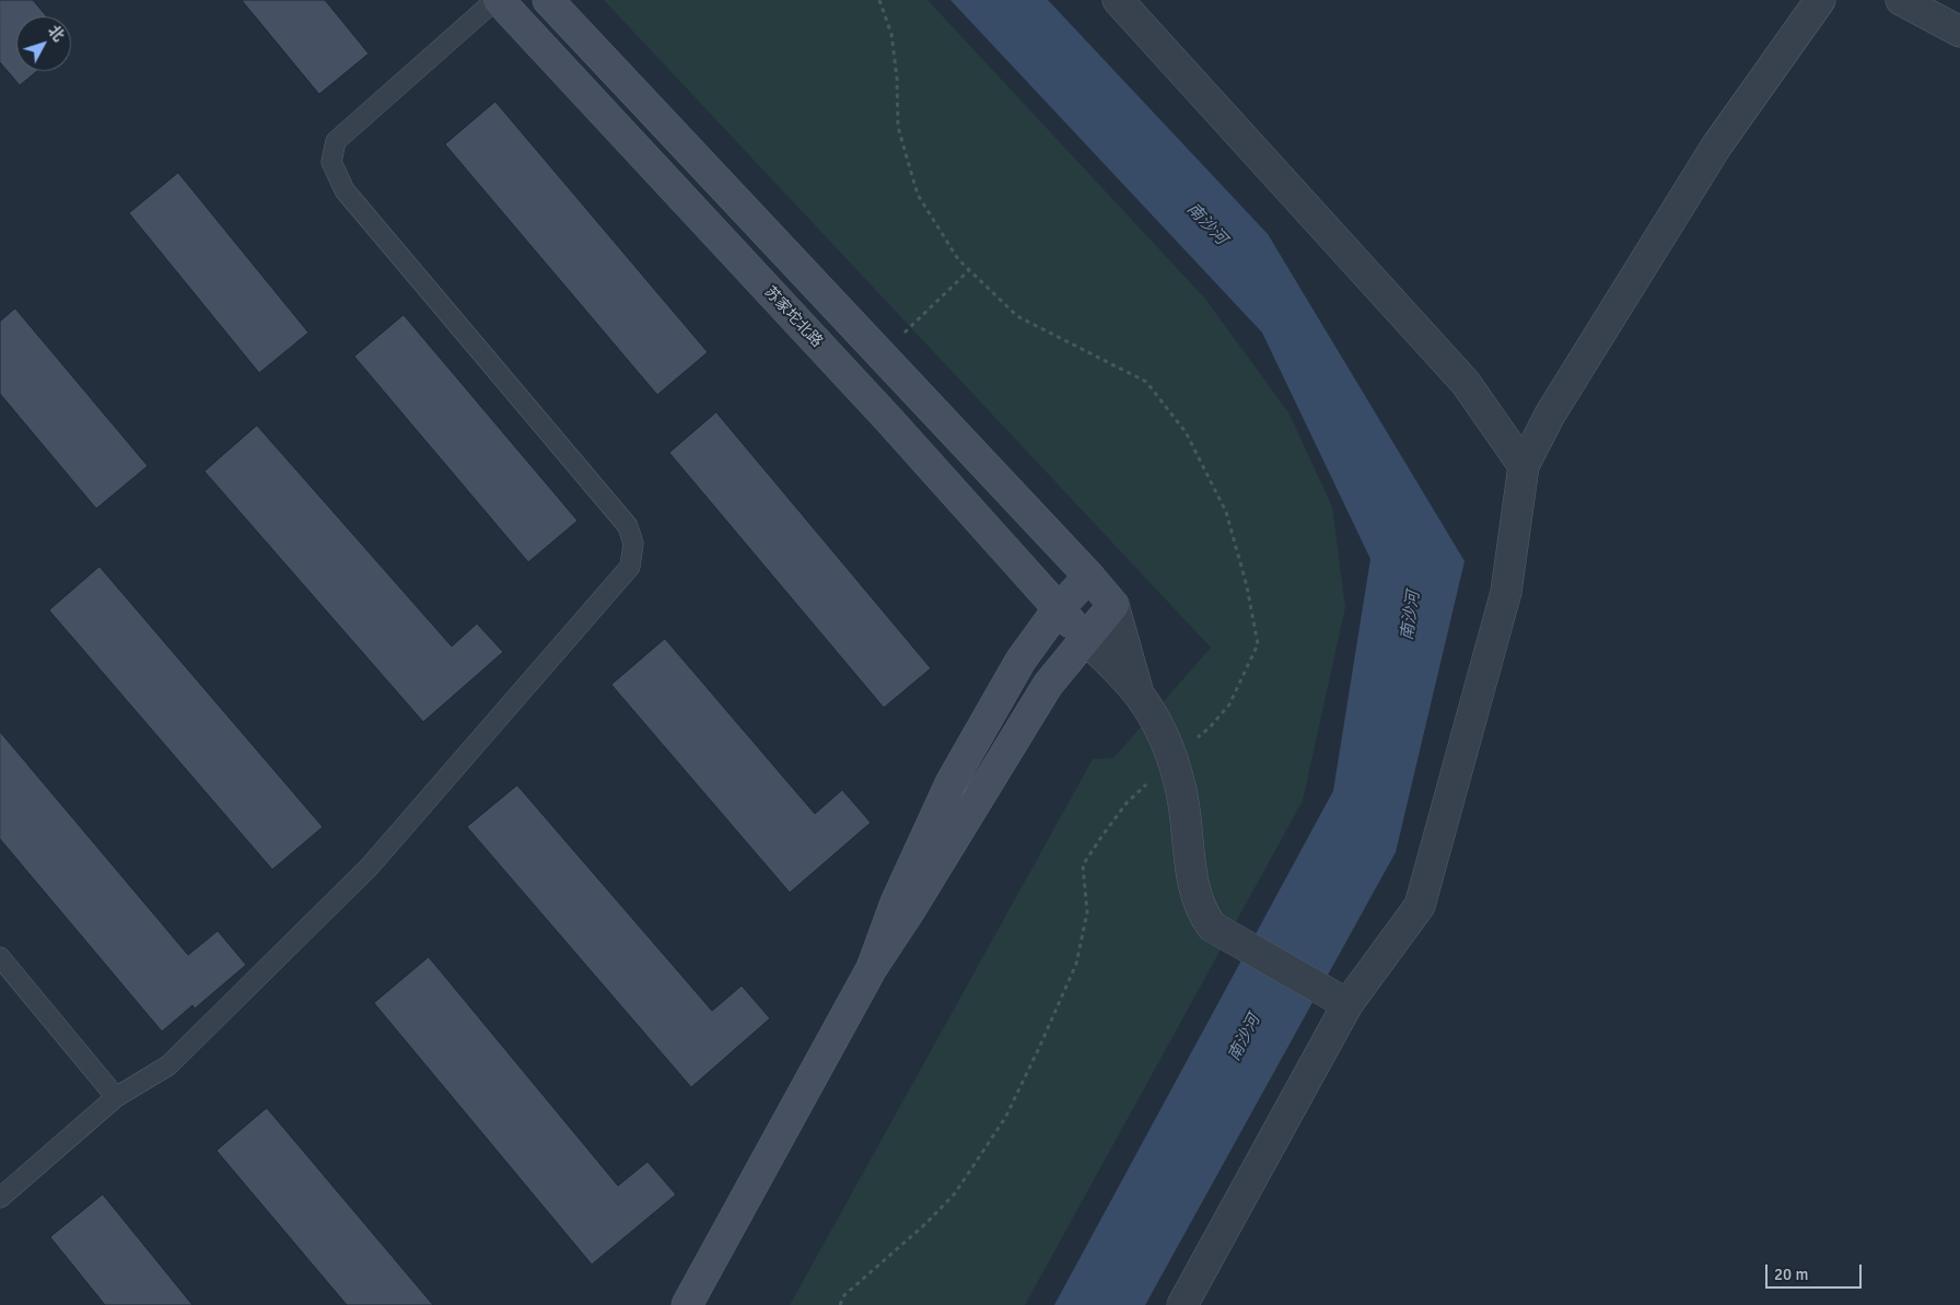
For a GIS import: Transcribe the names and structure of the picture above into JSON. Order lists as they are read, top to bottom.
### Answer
{
  "streets": {
    "street": ["苏家坨北路"]
  },
  "water": ["南沙河"],
  "scale_bar": "20 m",
  "north": "top right"
}
